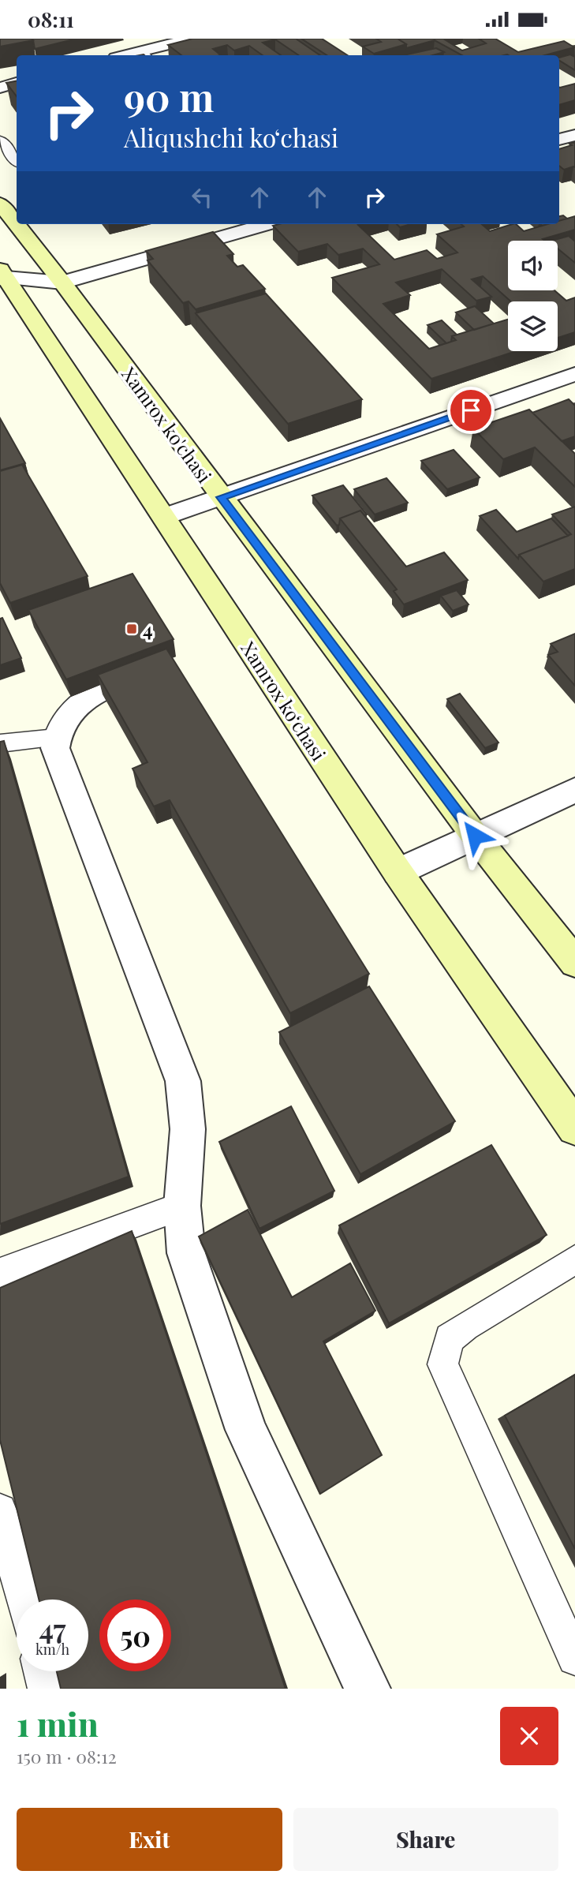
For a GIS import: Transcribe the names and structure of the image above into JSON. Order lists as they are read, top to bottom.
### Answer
{
  "streets": {
    "main road": ["Xamrox ko'chasi", "Xamrox koʻchasi"]
  },
  "places": {
    "transit": ["4"]
  },
  "page": {
    "status": "08:11",
    "turn": ["90 m", "Aliqushchi ko‘chasi"],
    "speed": "47 km/h",
    "limit": "50",
    "heading": ["1 min", "150 m · 08:12"],
    "buttons": ["Exit", "Share"]
  }
}
